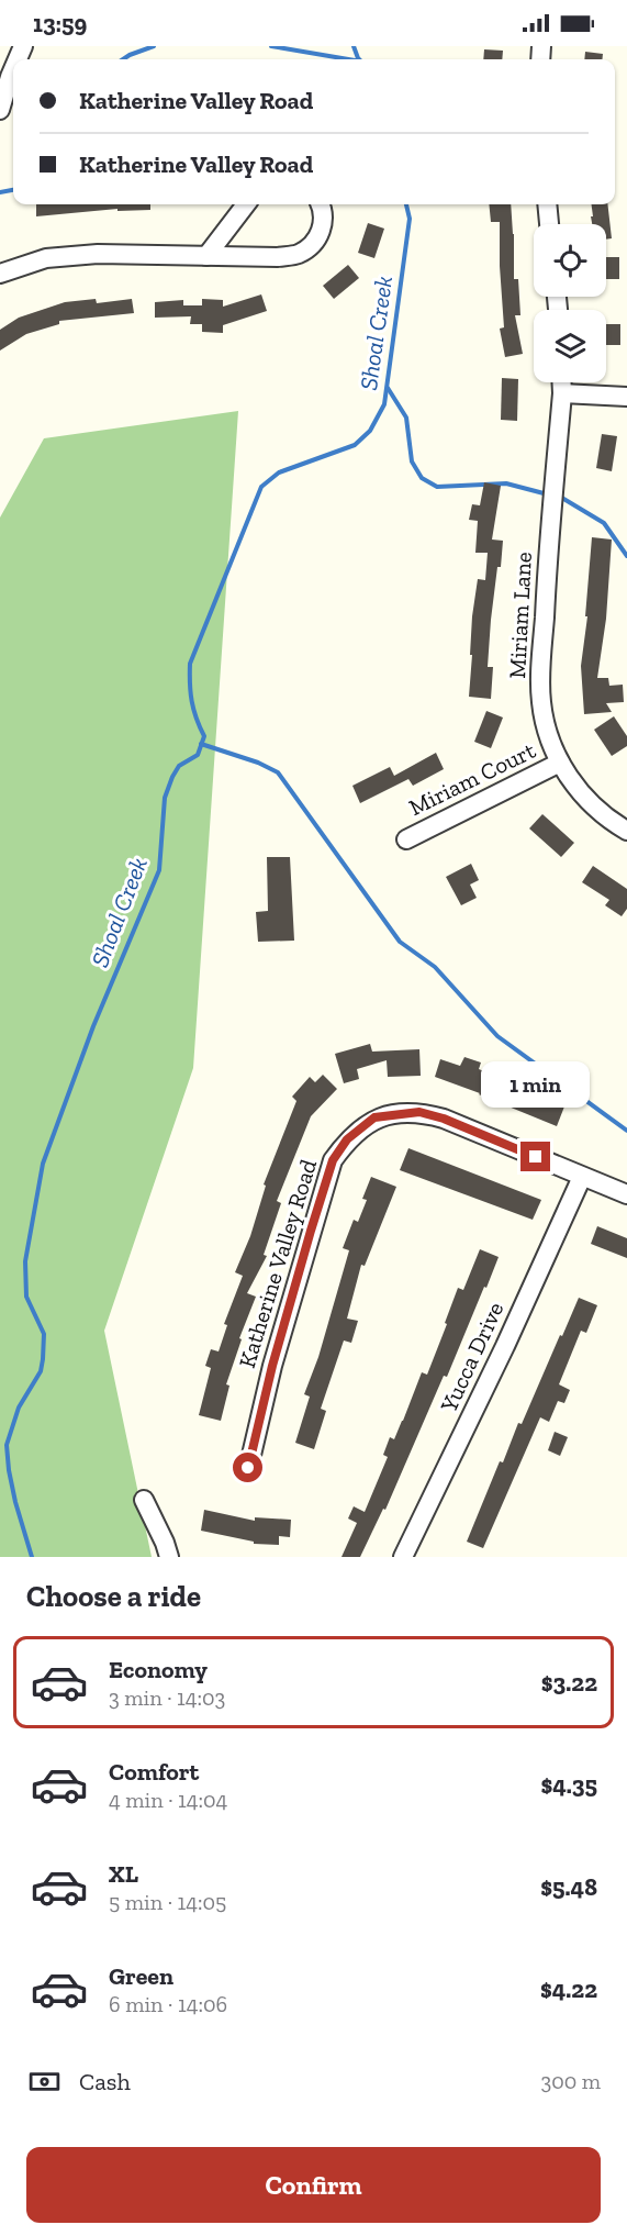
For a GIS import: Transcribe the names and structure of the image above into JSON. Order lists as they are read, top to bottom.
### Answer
{
  "streets": {
    "street": [
      "Miriam Lane",
      "Miriam Court",
      "Katherine Valley Road",
      "Yucca Drive"
    ]
  },
  "crossings": [
    ["Miriam Lane", "Miriam Court"],
    ["Katherine Valley Road", "Yucca Drive"]
  ],
  "water": ["Shoal Creek"],
  "page": {
    "status": "13:59",
    "banner": ["Katherine Valley Road", "Katherine Valley Road"],
    "bubble": "1 min",
    "heading": "Choose a ride",
    "list": [
      {
        "name": "Economy",
        "note": "3 min · 14:03",
        "value": "$3.22"
      },
      {
        "name": "Comfort",
        "note": "4 min · 14:04",
        "value": "$4.35"
      },
      {
        "name": "XL",
        "note": "5 min · 14:05",
        "value": "$5.48"
      },
      {
        "name": "Green",
        "note": "6 min · 14:06",
        "value": "$4.22"
      }
    ],
    "pay": ["Cash", "300 m"],
    "buttons": "Confirm"
  }
}
